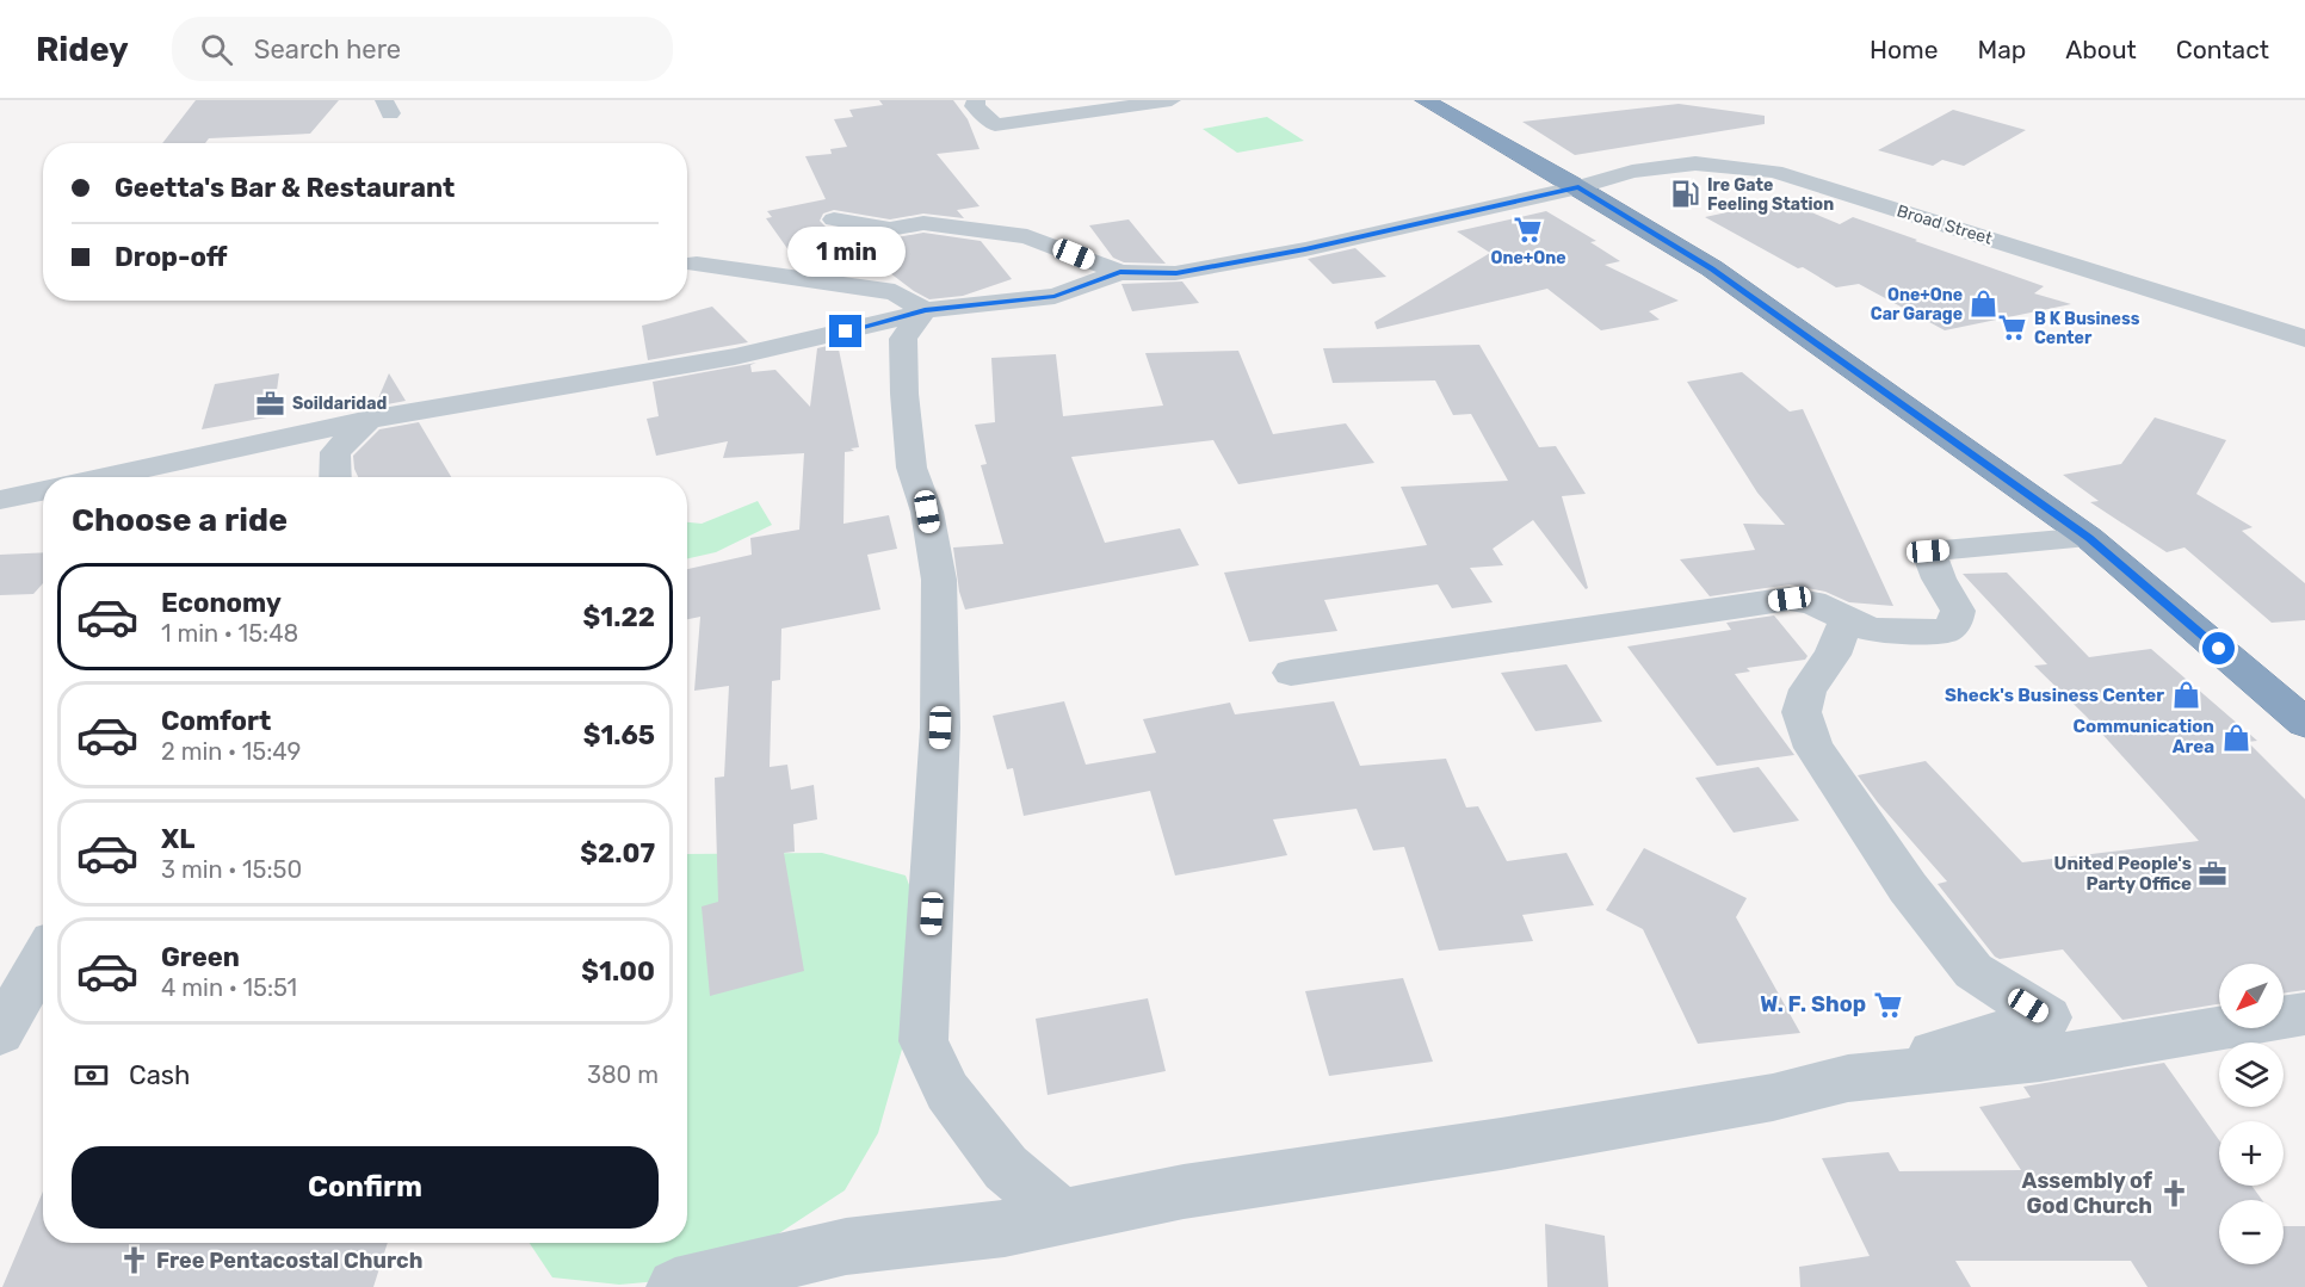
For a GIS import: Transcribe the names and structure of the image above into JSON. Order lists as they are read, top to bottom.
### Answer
{
  "streets": {
    "street": ["Broad Street"]
  },
  "places": {
    "fuel station": ["Ire Gate Feeling Station"],
    "supermarket": ["One+One", "B K Business Center", "W. F. Shop"],
    "shop": ["One+One Car Garage", "Sheck's Business Center", "Communication Area"],
    "office": ["Soildaridad", "United People's Party Office"],
    "church": ["Assembly of God Church", "Free Pentacostal Church"]
  },
  "north": "bottom left",
  "page": {
    "header": "Ridey",
    "search": "Search here",
    "nav": [
      "Home",
      "Map",
      "About",
      "Contact"
    ],
    "banner": ["Geetta's Bar & Restaurant", "Drop-off"],
    "bubble": "1 min",
    "heading": "Choose a ride",
    "list": [
      {
        "name": "Economy",
        "note": "1 min · 15:48",
        "value": "$1.22"
      },
      {
        "name": "Comfort",
        "note": "2 min · 15:49",
        "value": "$1.65"
      },
      {
        "name": "XL",
        "note": "3 min · 15:50",
        "value": "$2.07"
      },
      {
        "name": "Green",
        "note": "4 min · 15:51",
        "value": "$1.00"
      }
    ],
    "map_buttons": ["+", "−"],
    "pay": ["Cash", "380 m"],
    "buttons": "Confirm"
  }
}
